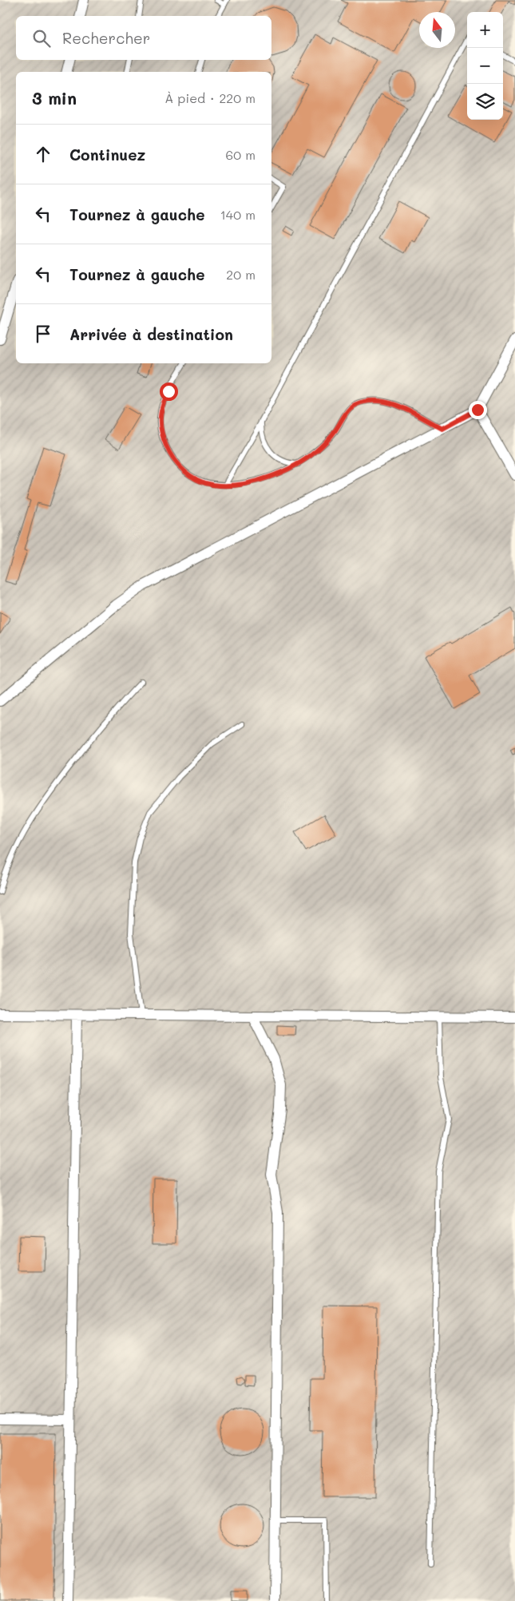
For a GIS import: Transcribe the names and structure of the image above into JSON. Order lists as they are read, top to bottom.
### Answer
{
  "north": "top",
  "page": {
    "map_buttons": ["+", "−"],
    "search": "Rechercher",
    "heading": ["3 min", "À pied · 220 m"],
    "list": [
      ["Continuez", "60 m"],
      ["Tournez à gauche", "140 m"],
      ["Tournez à gauche", "20 m"],
      "Arrivée à destination"
    ]
  }
}
